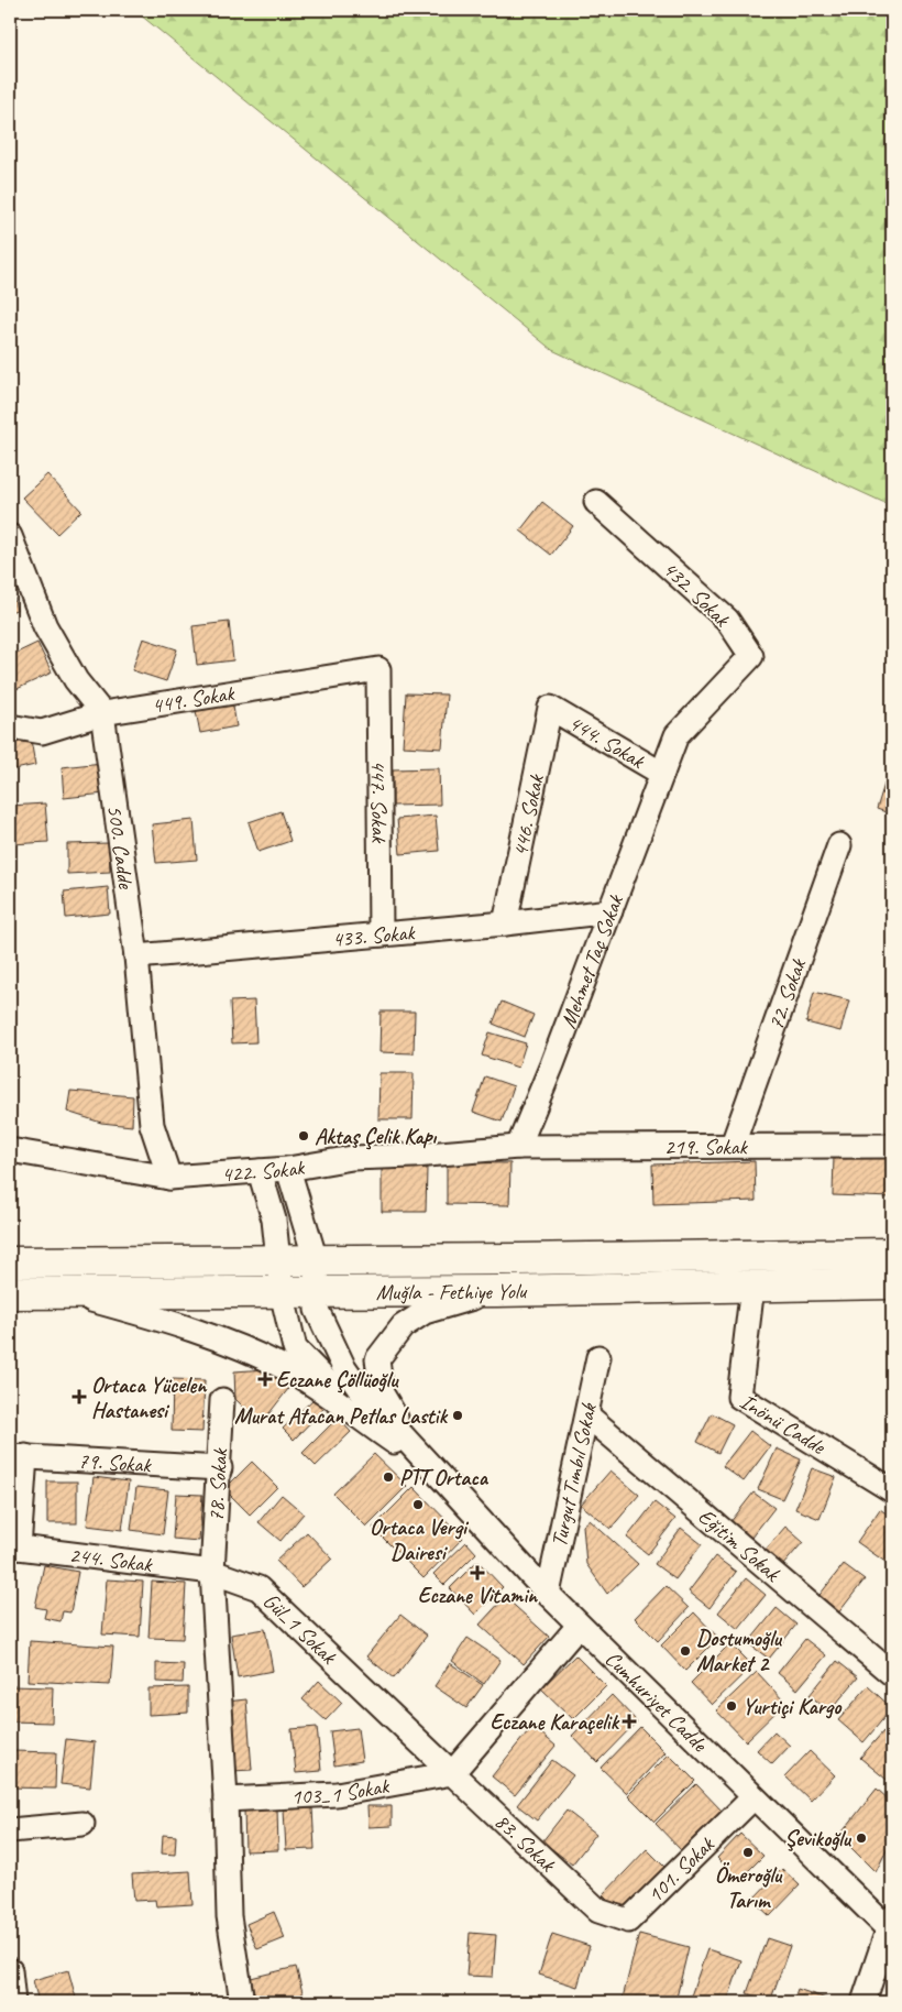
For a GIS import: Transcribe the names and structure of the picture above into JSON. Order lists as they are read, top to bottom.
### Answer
{
  "streets": {
    "highway": ["Muğla - Fethiye Yolu"],
    "street": [
      "432. Sokak",
      "449. Sokak",
      "444. Sokak",
      "447. Sokak",
      "446. Sokak",
      "500. Cadde",
      "433. Sokak",
      "Mehmet Taç Sokak",
      "72. Sokak",
      "219. Sokak",
      "422. Sokak",
      "İnönü Cadde",
      "79. Sokak",
      "Turgut Tımbıl Sokak",
      "78. Sokak",
      "Eğitim Sokak",
      "244. Sokak",
      "Gül_1 Sokak",
      "Cumhuriyet Cadde",
      "103_1 Sokak",
      "83. Sokak",
      "101. Sokak"
    ]
  },
  "crossings": [
    ["432. Sokak", "444. Sokak"],
    ["432. Sokak", "Mehmet Taç Sokak"],
    ["449. Sokak", "447. Sokak"],
    ["449. Sokak", "500. Cadde"],
    ["444. Sokak", "446. Sokak"],
    ["444. Sokak", "Mehmet Taç Sokak"],
    ["447. Sokak", "433. Sokak"],
    ["446. Sokak", "433. Sokak"],
    ["500. Cadde", "433. Sokak"],
    ["500. Cadde", "422. Sokak"],
    ["433. Sokak", "Mehmet Taç Sokak"],
    ["Mehmet Taç Sokak", "219. Sokak"],
    ["Mehmet Taç Sokak", "422. Sokak"],
    ["72. Sokak", "219. Sokak"],
    ["219. Sokak", "422. Sokak"],
    ["Muğla - Fethiye Yolu", "İnönü Cadde"],
    ["79. Sokak", "78. Sokak"],
    ["Turgut Tımbıl Sokak", "Eğitim Sokak"],
    ["Turgut Tımbıl Sokak", "Cumhuriyet Cadde"],
    ["78. Sokak", "244. Sokak"],
    ["78. Sokak", "Gül_1 Sokak"],
    ["244. Sokak", "Gül_1 Sokak"],
    ["Gül_1 Sokak", "103_1 Sokak"],
    ["Gül_1 Sokak", "83. Sokak"],
    ["Cumhuriyet Cadde", "101. Sokak"],
    ["103_1 Sokak", "83. Sokak"],
    ["83. Sokak", "101. Sokak"]
  ],
  "places": {
    "other": [
      "Aktaş Çelik Kapı",
      "Murat Atacan Petlas Lastik",
      "PTT Ortaca",
      "Ortaca Vergi Dairesi",
      "Dostumoğlu Market 2",
      "Yurtiçi Kargo",
      "Şevikoğlu",
      "Ömeroğlu Tarım"
    ],
    "health": [
      "Eczane Çöllüoğlu",
      "Ortaca Yücelen Hastanesi",
      "Eczane Vitamin",
      "Eczane Karaçelik"
    ]
  }
}
